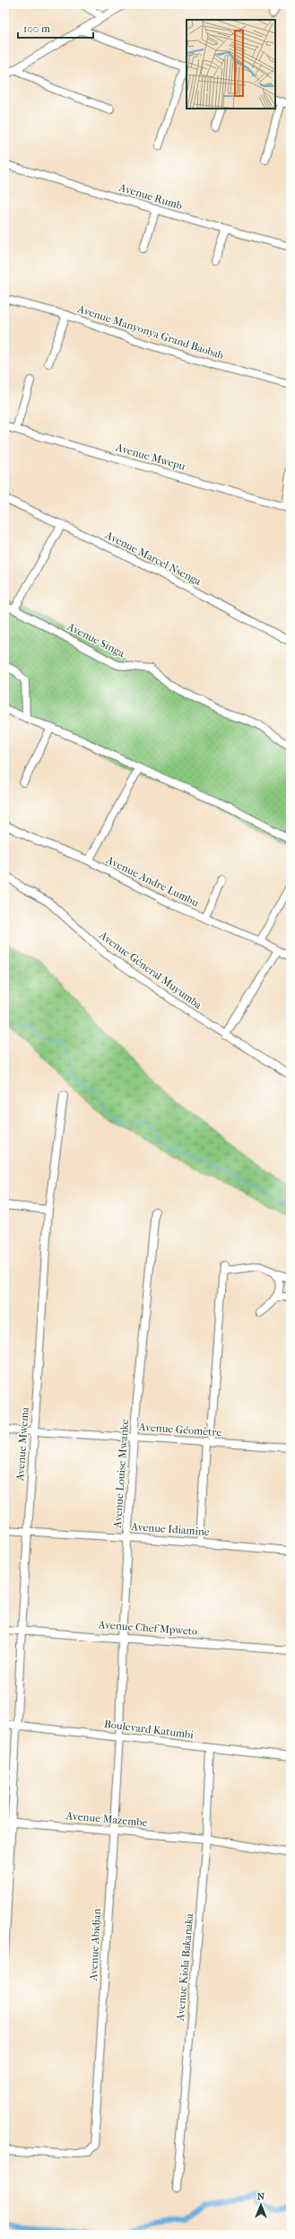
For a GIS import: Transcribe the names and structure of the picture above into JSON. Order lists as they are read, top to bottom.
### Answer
{
  "streets": {
    "street": [
      "Avenue Rumb",
      "Avenue Manyonya Grand Baobab",
      "Avenue Mwepu",
      "Avenue Marcel Nsenga",
      "Avenue Singa",
      "Avenue Andre Lumbu",
      "Avenue Géneral Muyumba",
      "Avenue Géomètre",
      "Avenue Mwema",
      "Avenue Louise Mwanke",
      "Avenue Idiamine",
      "Avenue Chef Mpweto",
      "Boulevard Katumbi",
      "Avenue Mazembe",
      "Avenue Abidjan",
      "Avenue Kiola Bakanaka"
    ]
  },
  "crossings": [
    ["Avenue Géomètre", "Avenue Mwema"],
    ["Avenue Géomètre", "Avenue Louise Mwanke"],
    ["Avenue Mwema", "Avenue Idiamine"],
    ["Avenue Mwema", "Avenue Chef Mpweto"],
    ["Avenue Mwema", "Boulevard Katumbi"],
    ["Avenue Mwema", "Avenue Mazembe"],
    ["Avenue Louise Mwanke", "Avenue Idiamine"],
    ["Avenue Louise Mwanke", "Avenue Chef Mpweto"],
    ["Avenue Louise Mwanke", "Boulevard Katumbi"],
    ["Avenue Louise Mwanke", "Avenue Abidjan"],
    ["Boulevard Katumbi", "Avenue Abidjan"],
    ["Boulevard Katumbi", "Avenue Kiola Bakanaka"],
    ["Avenue Mazembe", "Avenue Abidjan"],
    ["Avenue Mazembe", "Avenue Kiola Bakanaka"]
  ],
  "scale_bar": "100 m",
  "north": "top"
}
